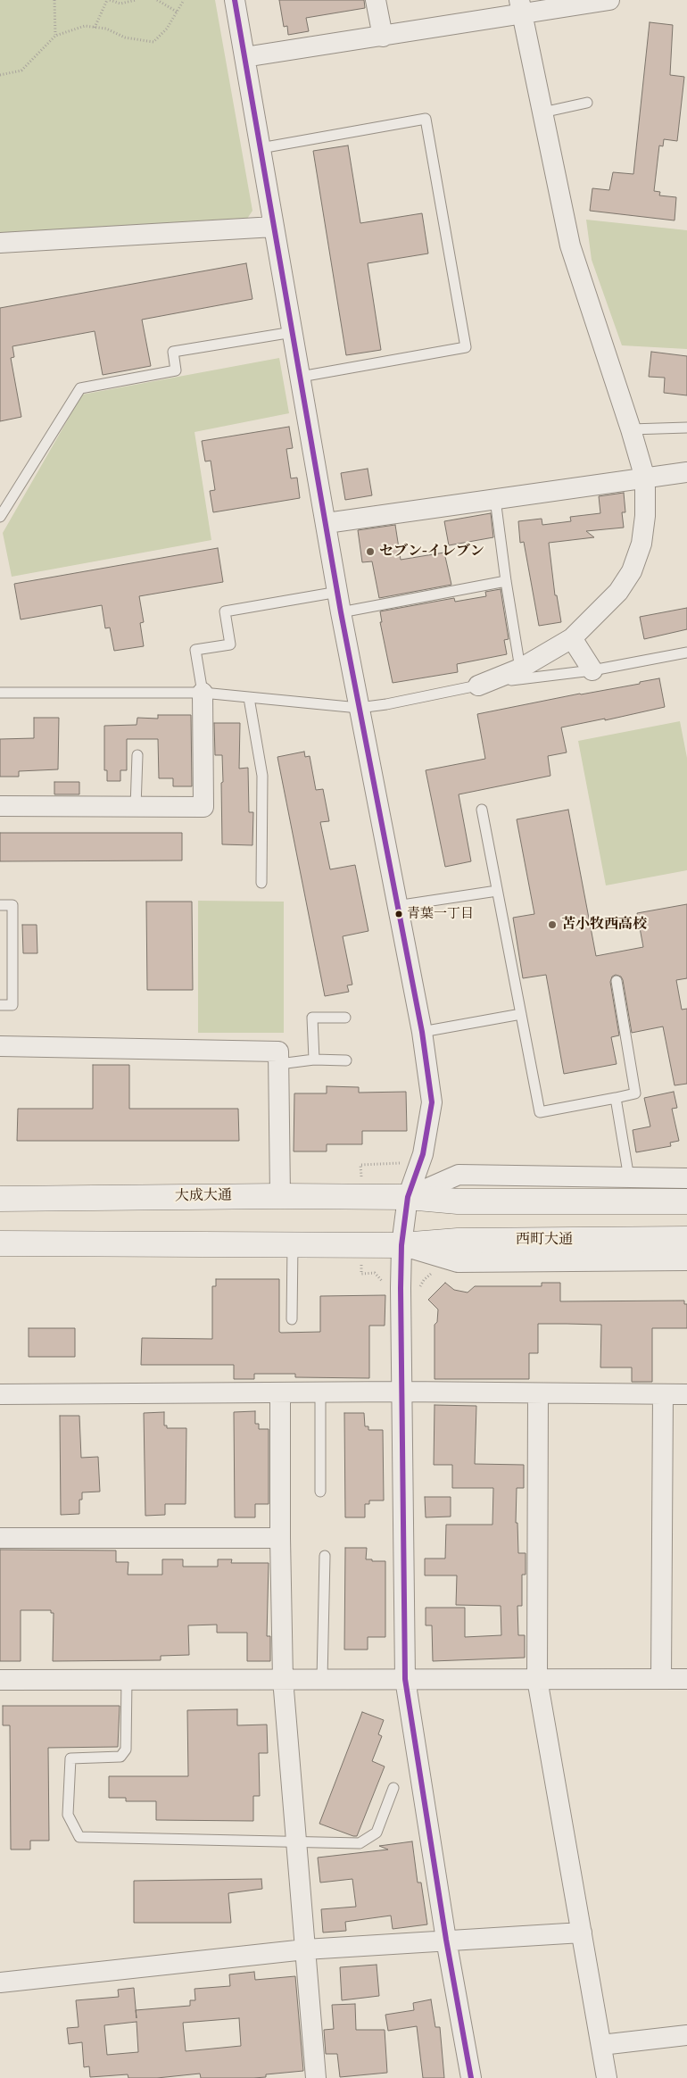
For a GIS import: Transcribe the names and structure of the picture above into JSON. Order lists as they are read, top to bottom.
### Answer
{
  "streets": {
    "street": ["大成大通", "西町大通"]
  },
  "places": ["セブン-イレブン", "青葉一丁目", "苫小牧西高校"]
}
